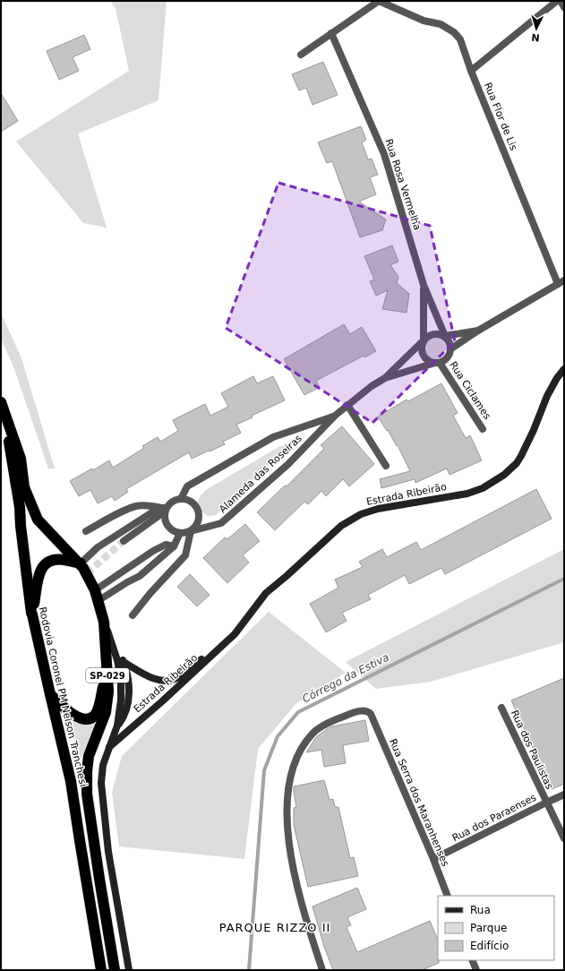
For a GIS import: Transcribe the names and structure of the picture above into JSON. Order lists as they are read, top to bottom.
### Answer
{
  "streets": {
    "highway": ["SP-029", "Rodovia Coronel PM Nelson Tranchesi"],
    "street": [
      "Rua Flor de Lis",
      "Rua Rosa Vermelha",
      "Rua Ciclames",
      "Alameda das Roseiras",
      "Estrada Ribeirão",
      "Rua dos Paulistas",
      "Rua Serra dos Maranhenses",
      "Rua dos Paraenses"
    ]
  },
  "crossings": [
    ["Rua Rosa Vermelha", "Rua Ciclames"],
    ["Rua Rosa Vermelha", "Alameda das Roseiras"],
    ["Rua Ciclames", "Alameda das Roseiras"],
    ["Estrada Ribeirão", "SP-029"],
    ["SP-029", "Rodovia Coronel PM Nelson Tranchesi"],
    ["Rua dos Paulistas", "Rua dos Paraenses"],
    ["Rua Serra dos Maranhenses", "Rua dos Paraenses"]
  ],
  "districts": ["PARQUE RIZZO II"],
  "water": ["Córrego da Estiva"],
  "legend": ["Rua", "Parque", "Edifício"],
  "north": "bottom"
}
